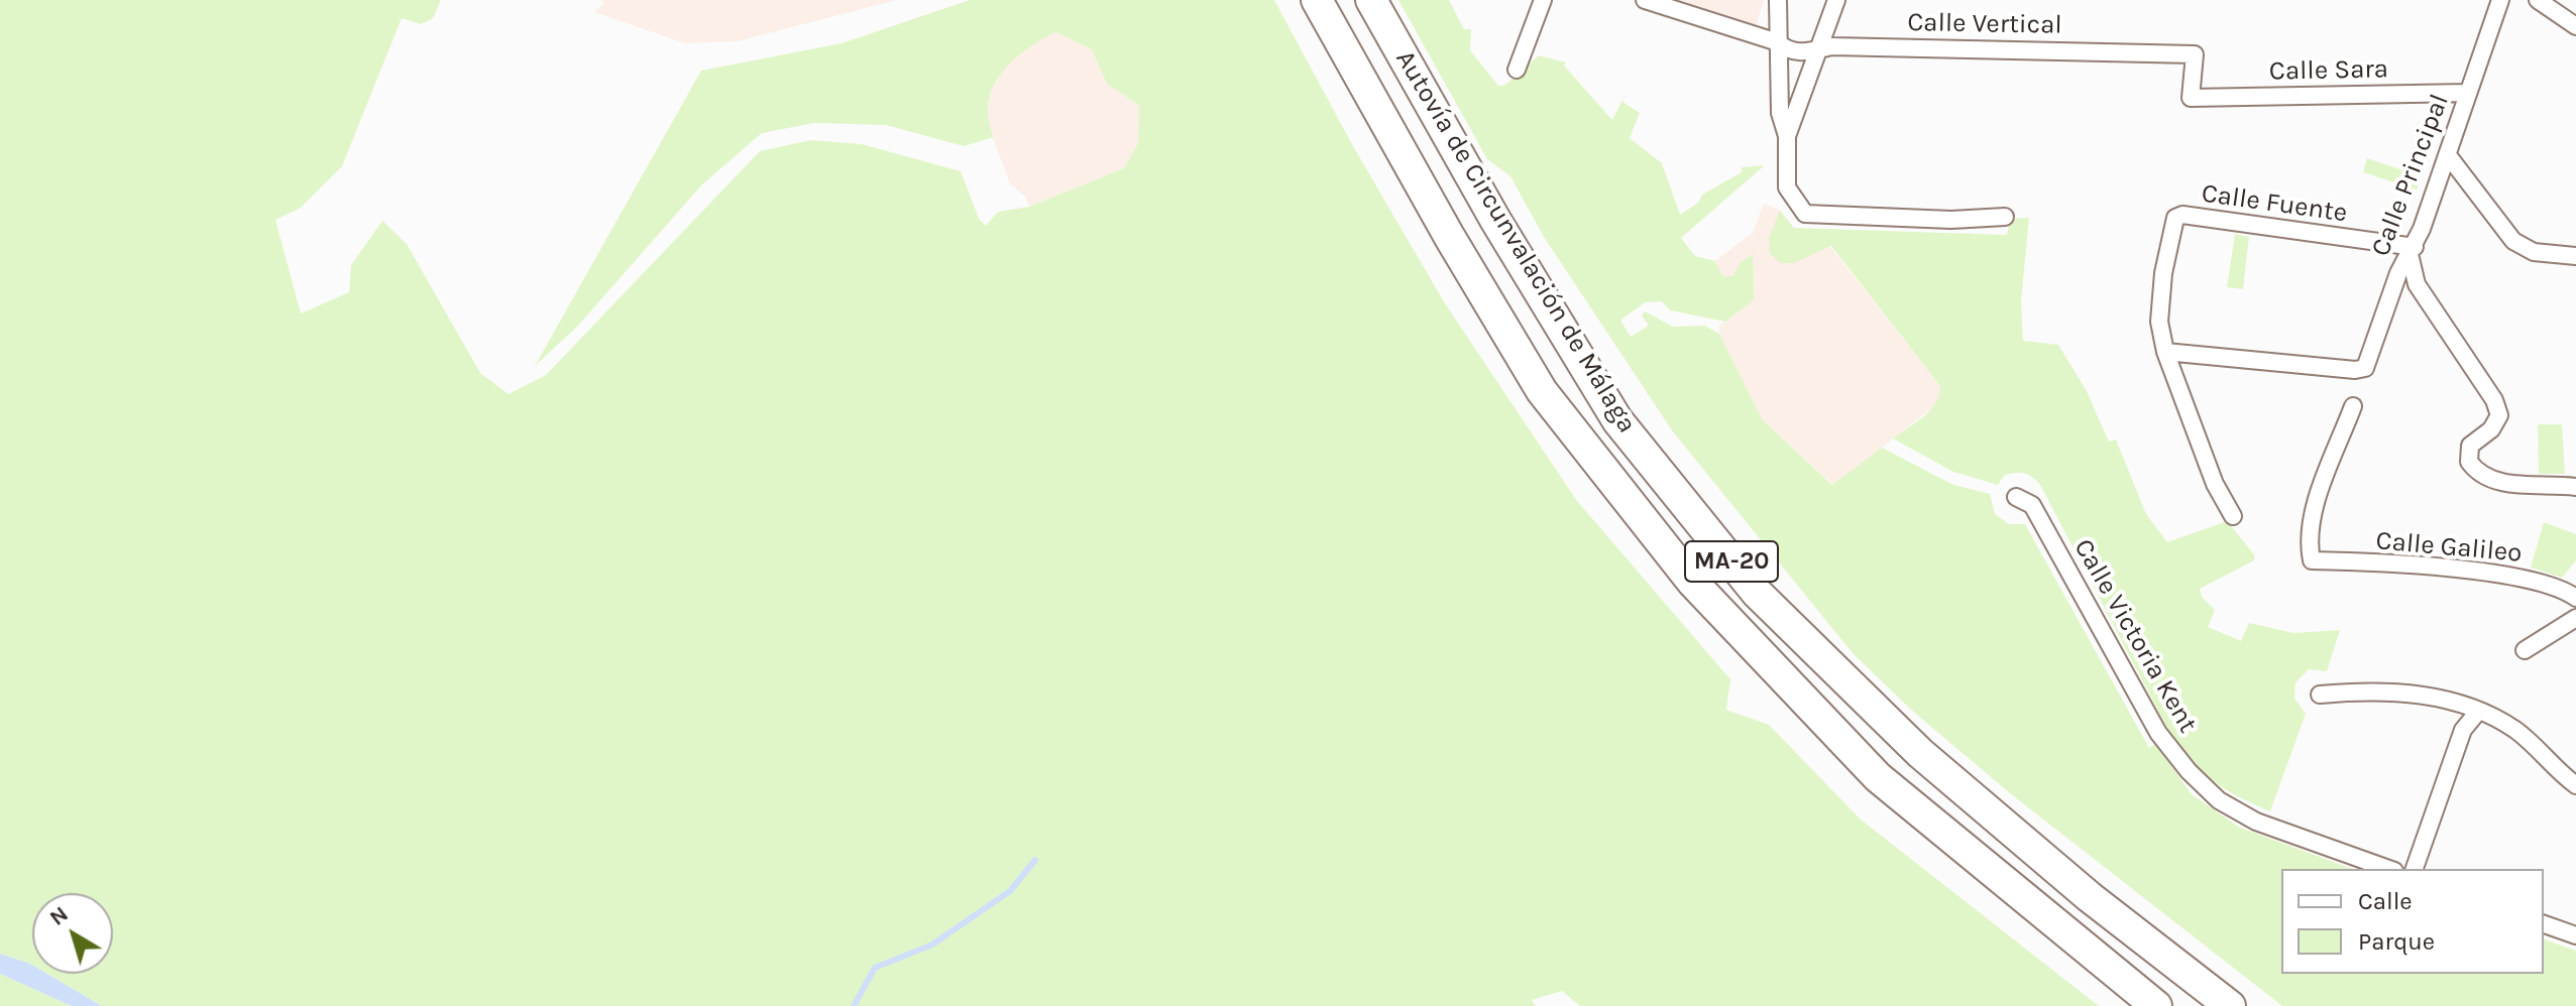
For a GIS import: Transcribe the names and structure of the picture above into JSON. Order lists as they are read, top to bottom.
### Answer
{
  "streets": {
    "highway": ["Autovía de Circunvalación de Málaga", "MA-20"],
    "street": [
      "Calle Vertical",
      "Calle Sara",
      "Calle Principal",
      "Calle Fuente",
      "Calle Galileo",
      "Calle Victoria Kent"
    ]
  },
  "crossings": [
    ["Calle Vertical", "Calle Sara"],
    ["Calle Sara", "Calle Principal"],
    ["Calle Principal", "Calle Fuente"]
  ],
  "legend": ["Calle", "Parque"],
  "north": "top left"
}
